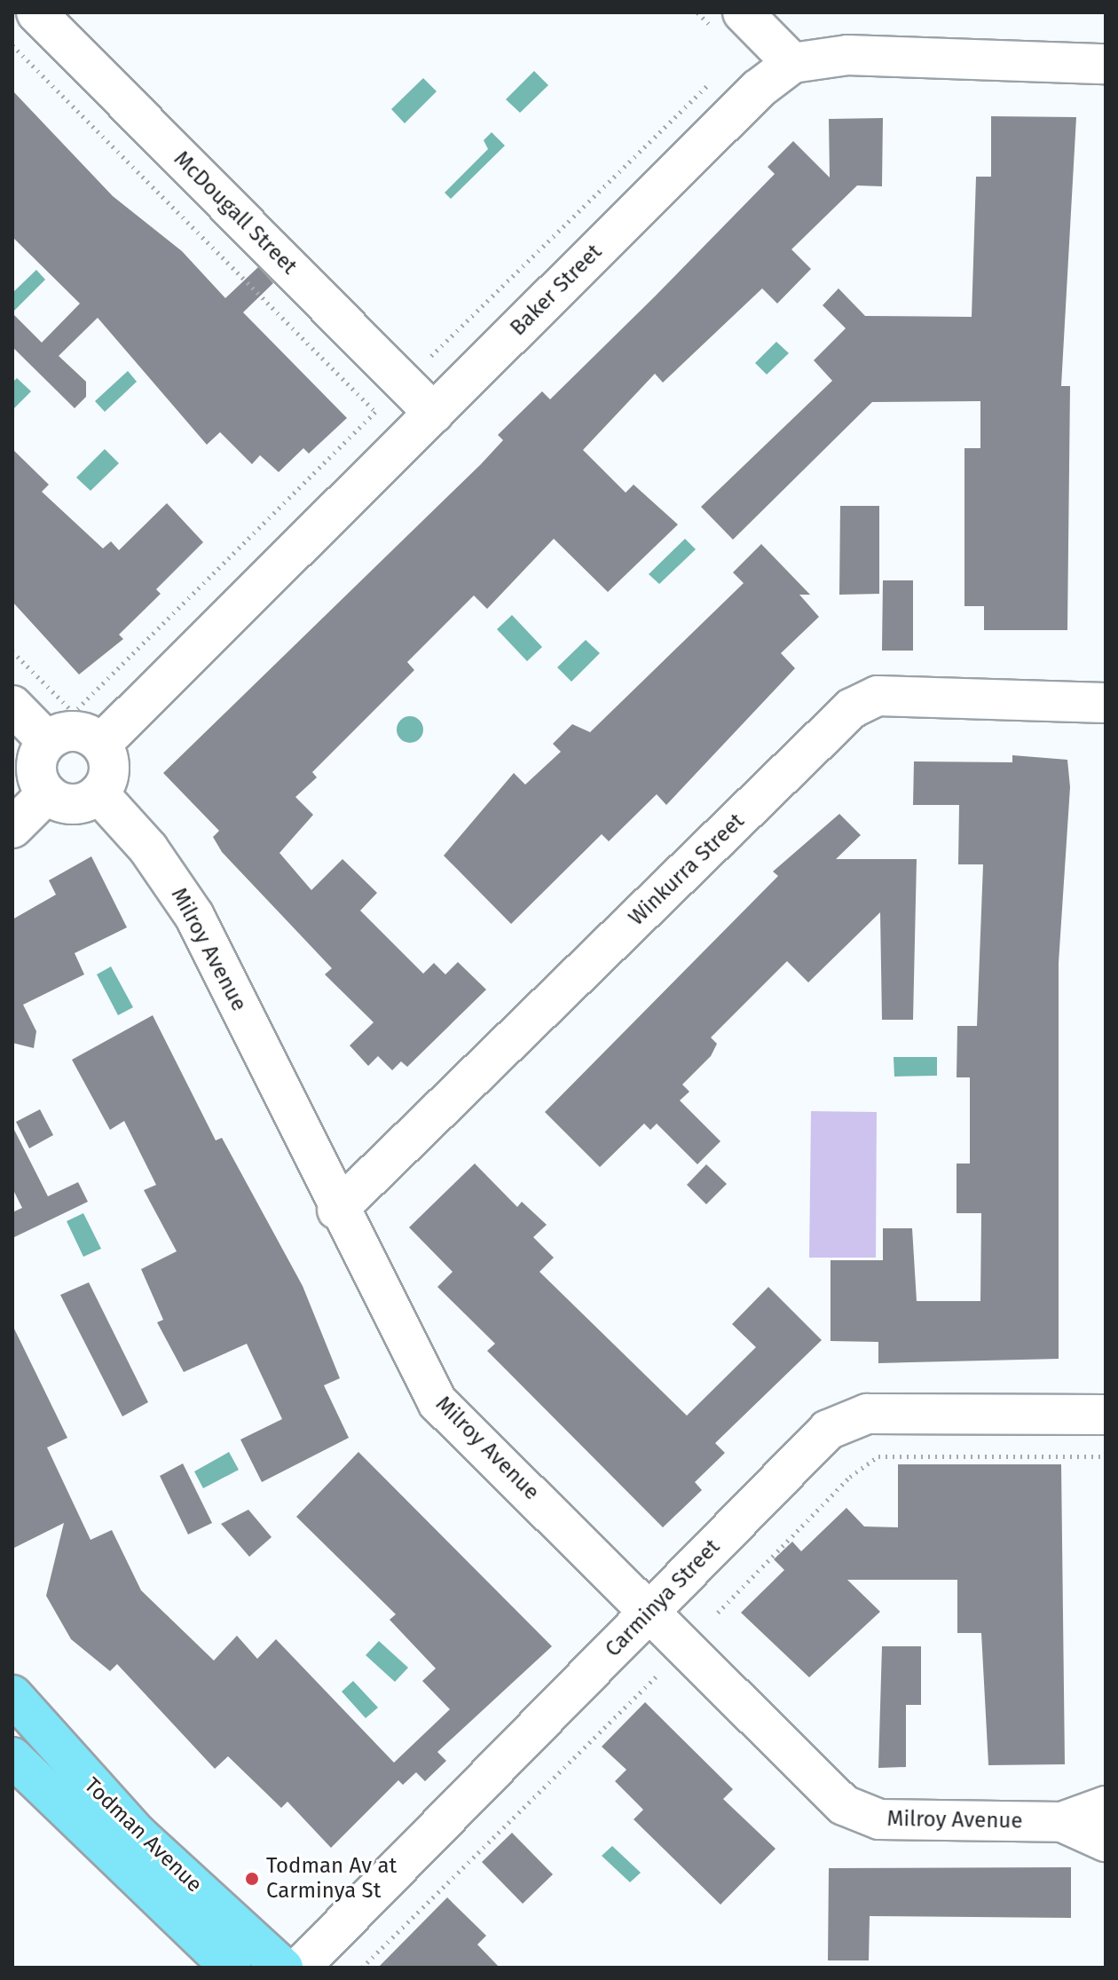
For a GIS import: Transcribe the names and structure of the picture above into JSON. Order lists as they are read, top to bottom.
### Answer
{
  "streets": {
    "main road": ["Todman Avenue"],
    "street": [
      "McDougall Street",
      "Baker Street",
      "Winkurra Street",
      "Milroy Avenue",
      "Carminya Street"
    ]
  },
  "crossings": [
    ["McDougall Street", "Baker Street"],
    ["Baker Street", "Milroy Avenue"],
    ["Winkurra Street", "Milroy Avenue"],
    ["Milroy Avenue", "Carminya Street"]
  ],
  "places": ["Todman Av at Carminya St"]
}
